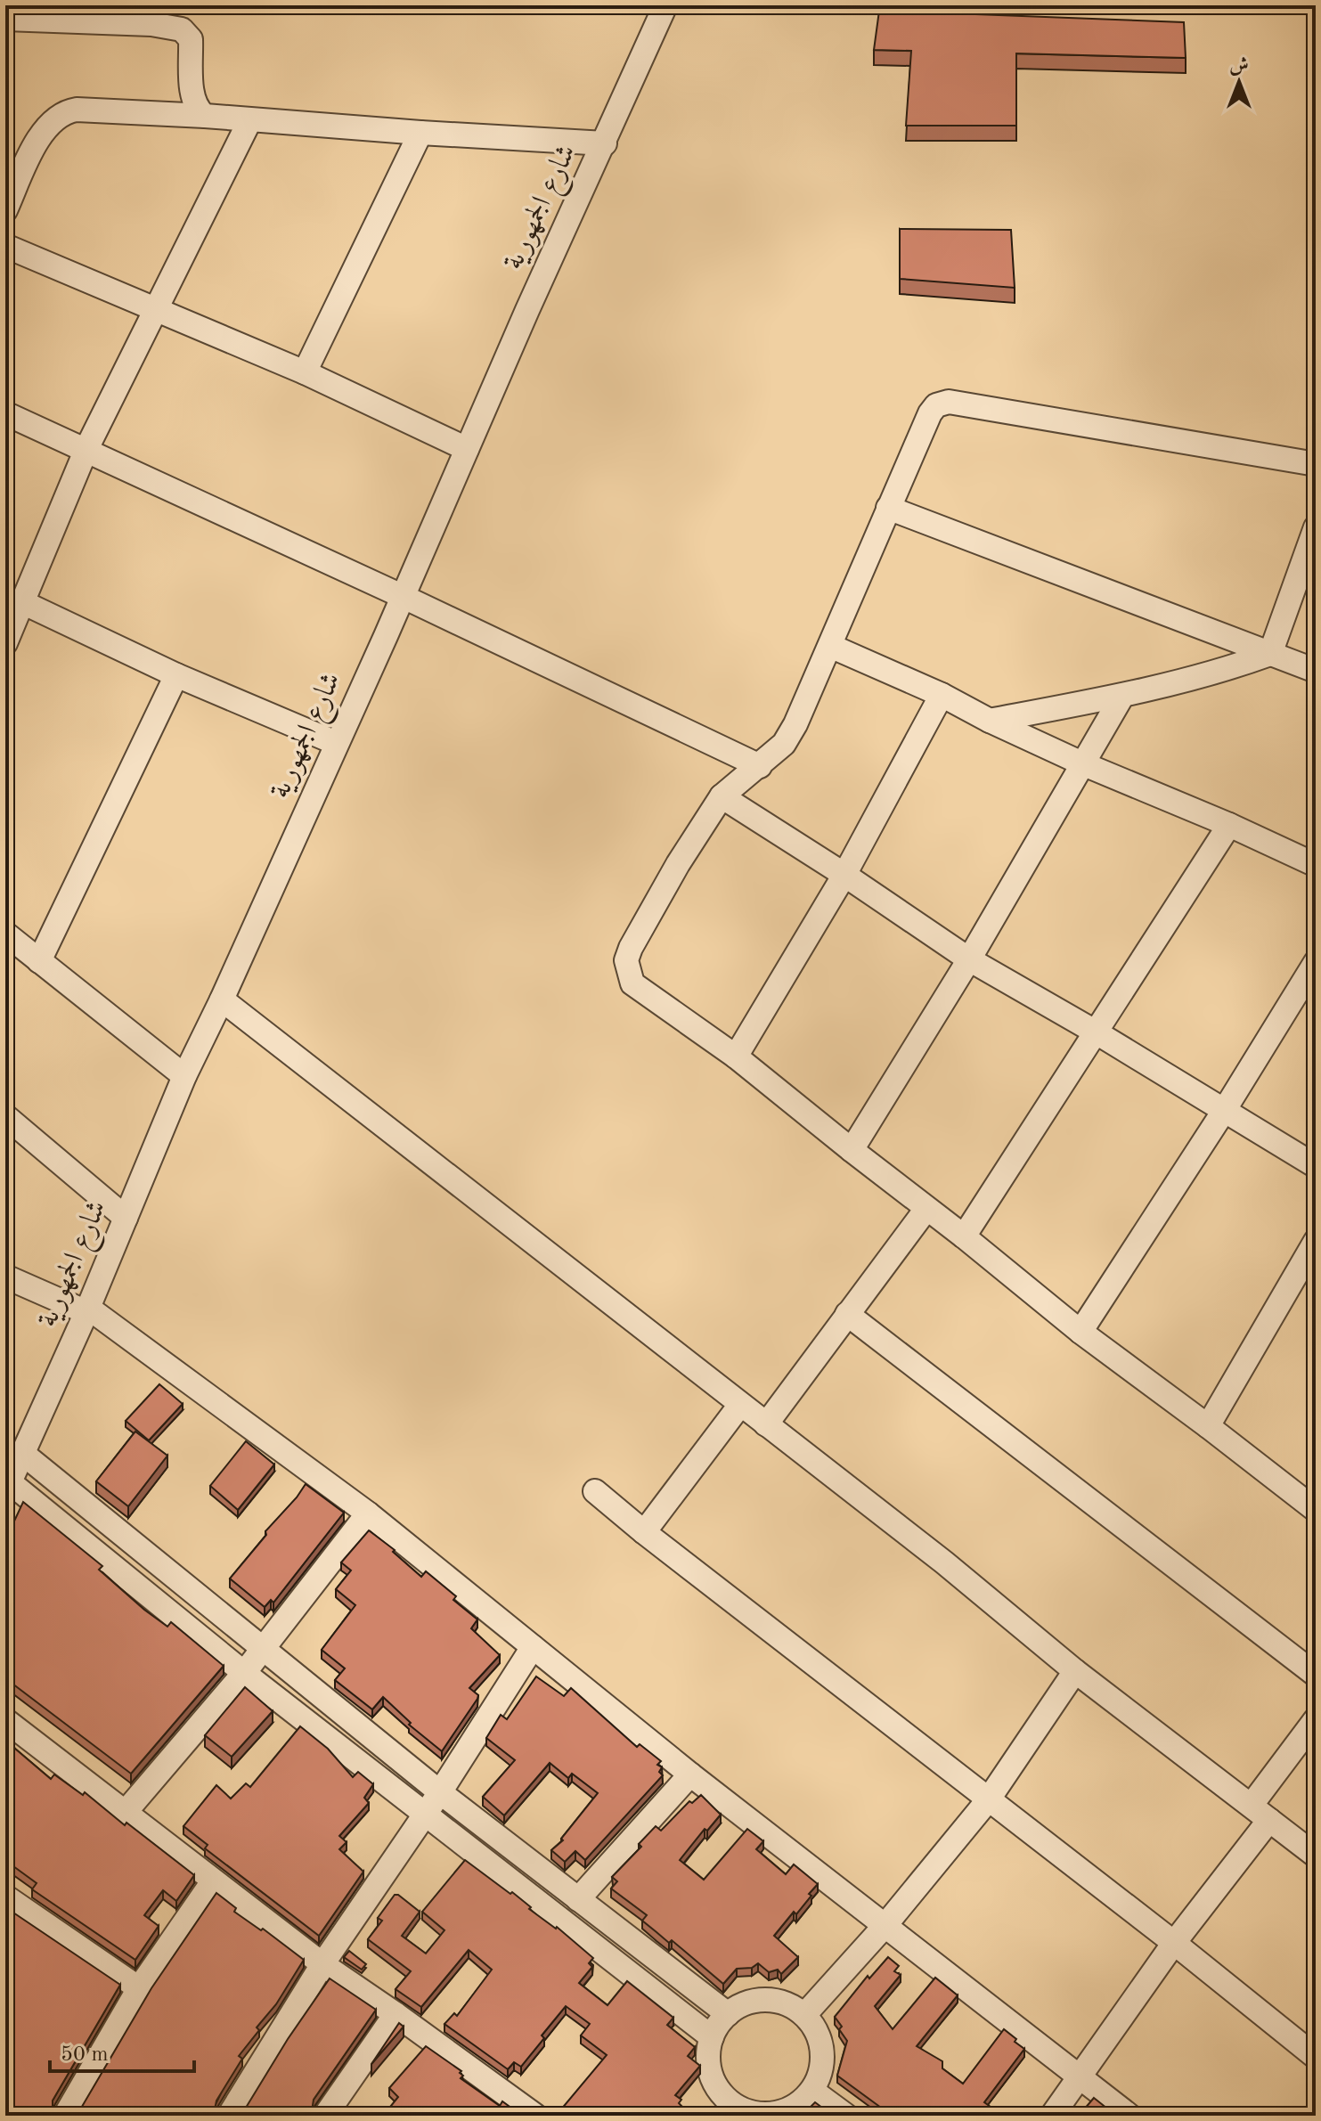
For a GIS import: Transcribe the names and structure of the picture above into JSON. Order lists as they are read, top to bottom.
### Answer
{
  "streets": {
    "street": ["شارع الجمهورية"]
  },
  "scale_bar": "50 m",
  "north": "top"
}
